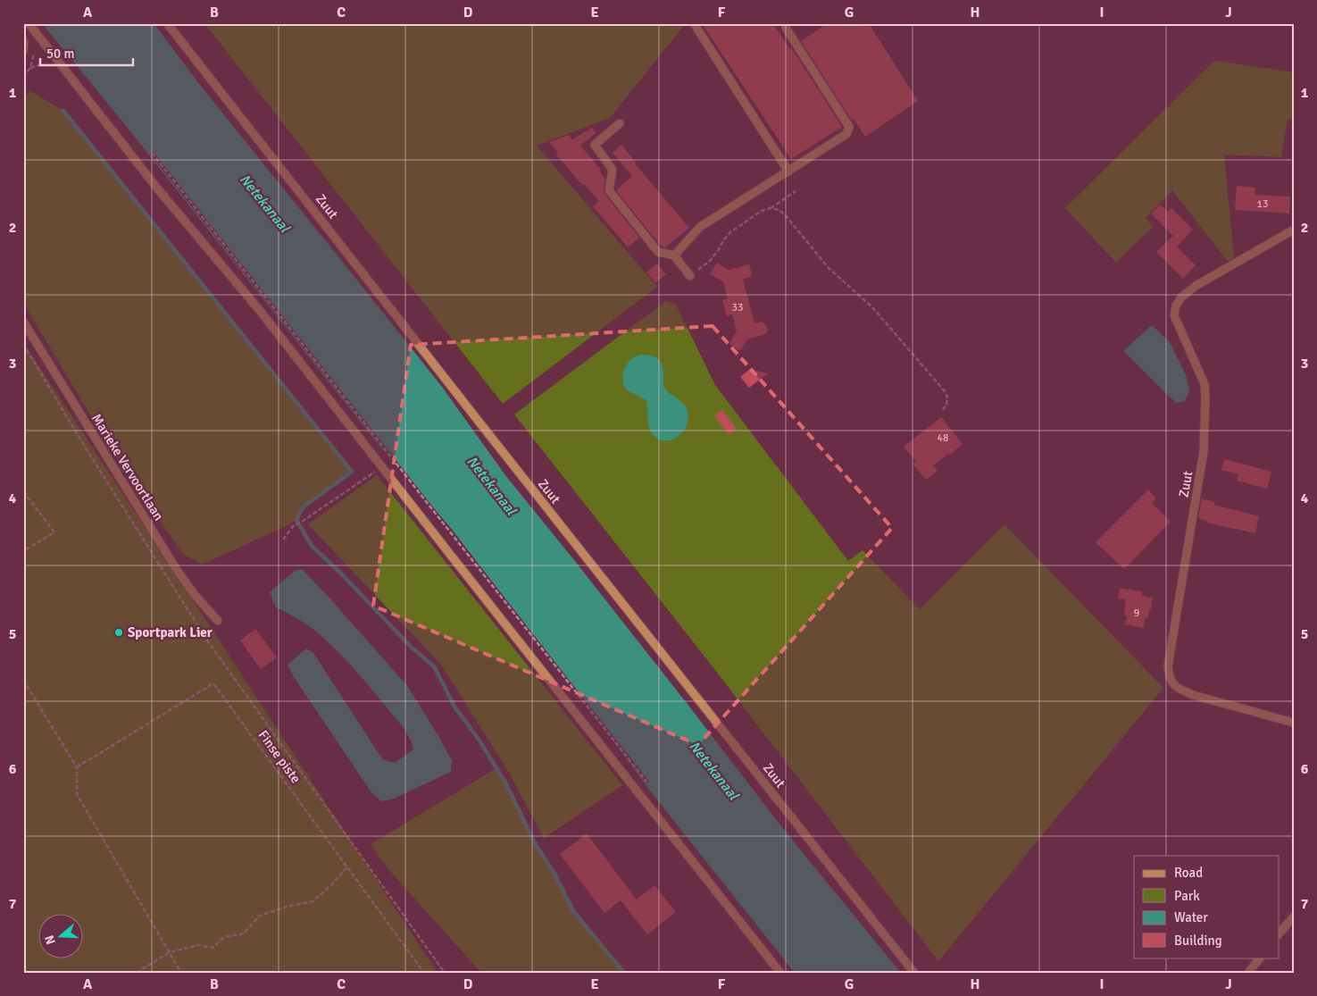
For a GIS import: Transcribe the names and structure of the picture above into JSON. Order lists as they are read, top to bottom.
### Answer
{
  "streets": {
    "street": ["Zuut", "Marieke Vervoortlaan"],
    "path": ["Finse piste"]
  },
  "water": ["Netekanaal"],
  "places": ["Sportpark Lier"],
  "house_numbers": [
    "13",
    "33",
    "48",
    "9"
  ],
  "legend": [
    "Road",
    "Park",
    "Water",
    "Building"
  ],
  "scale_bar": "50 m",
  "north": "left",
  "grid": {
    "columns": [
      "A",
      "B",
      "C",
      "D",
      "E",
      "F",
      "G",
      "H",
      "I",
      "J"
    ],
    "rows": [
      "1",
      "2",
      "3",
      "4",
      "5",
      "6",
      "7"
    ]
  }
}
